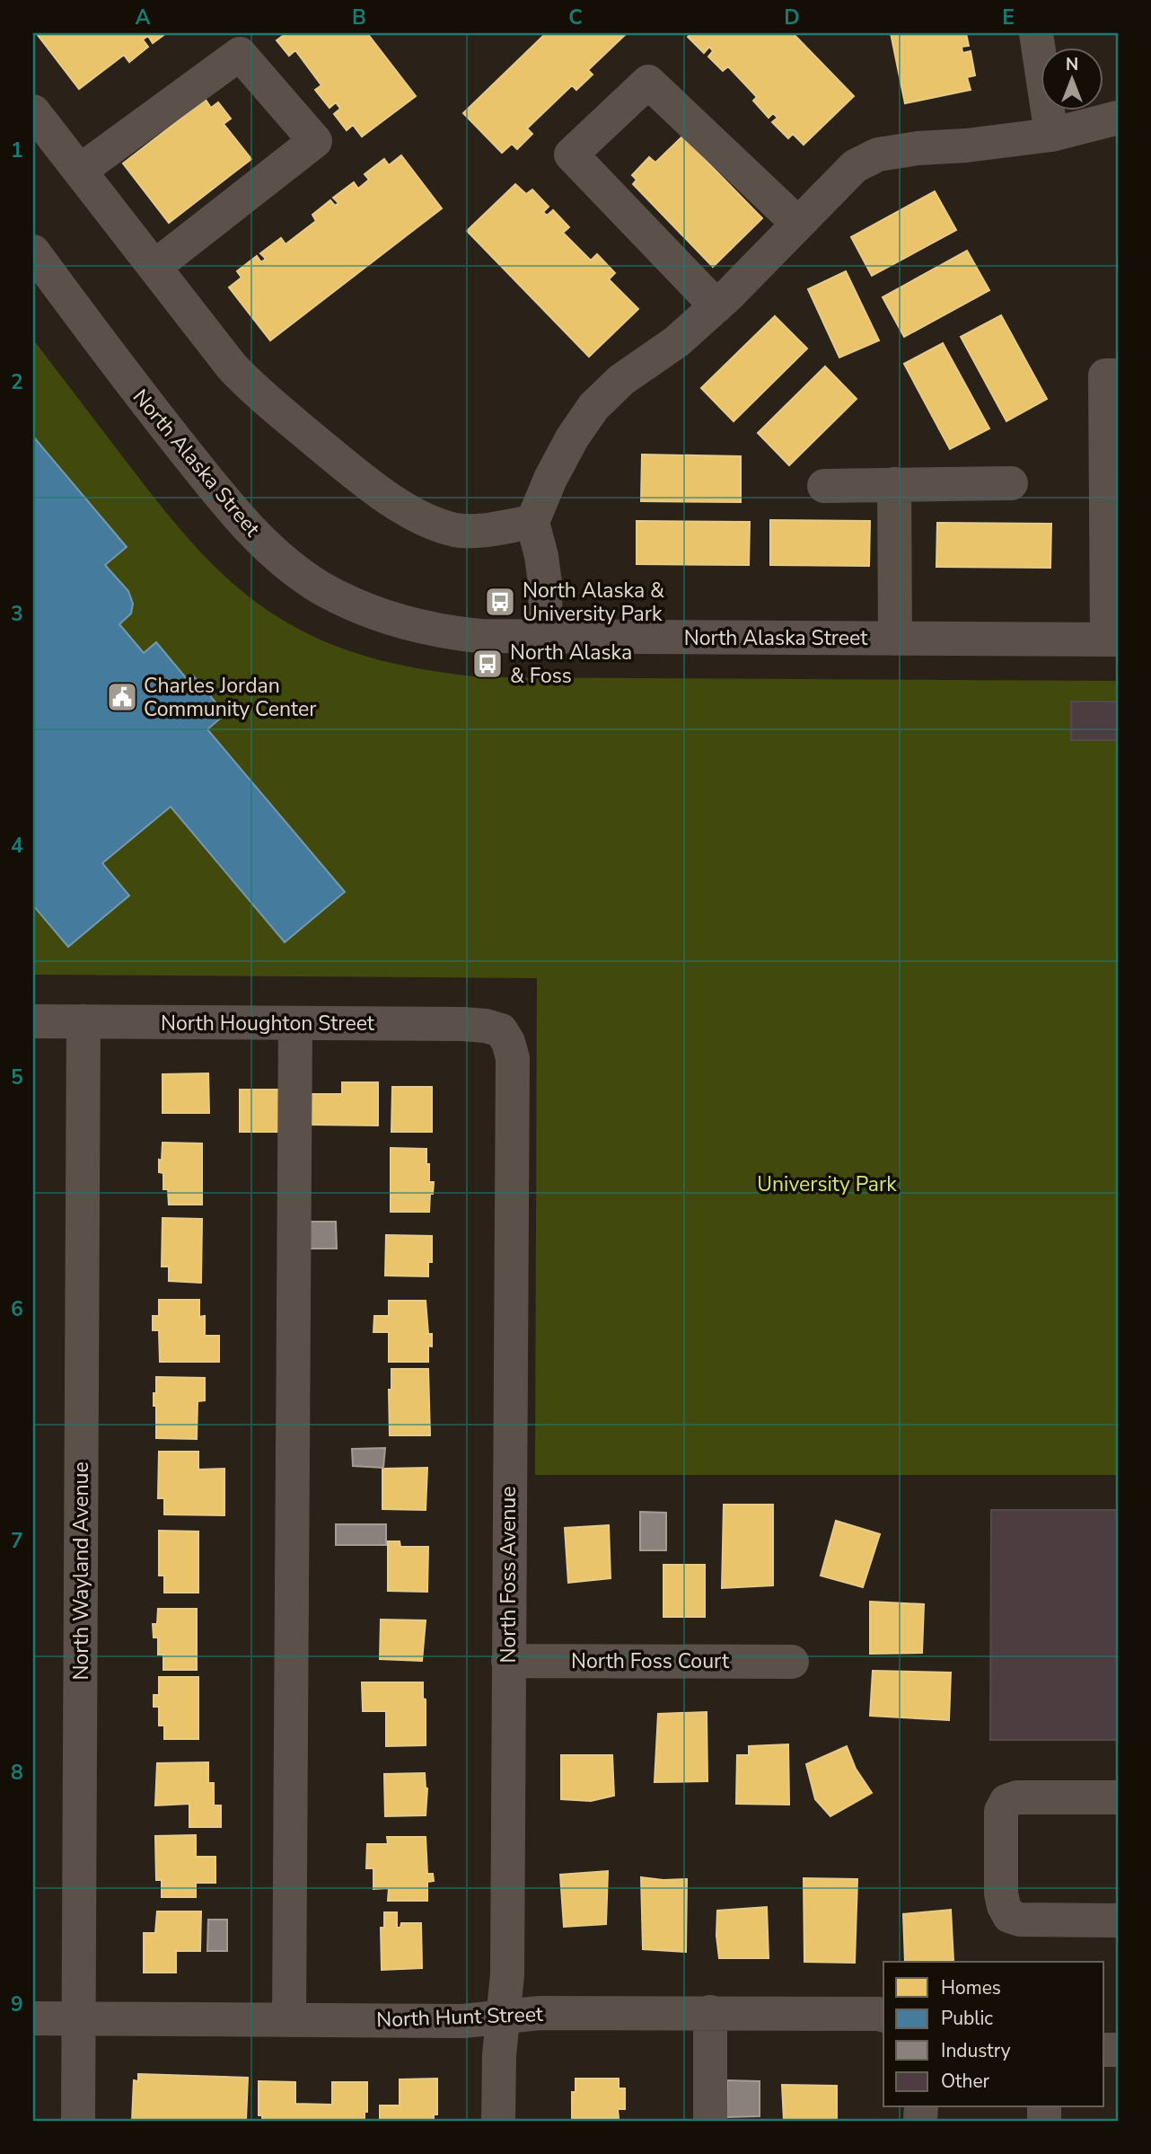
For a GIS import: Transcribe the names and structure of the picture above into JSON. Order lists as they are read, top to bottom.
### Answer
{
  "streets": {
    "street": [
      "North Alaska Street",
      "North Houghton Street",
      "North Wayland Avenue",
      "North Foss Avenue",
      "North Foss Court",
      "North Hunt Street"
    ]
  },
  "crossings": [
    ["North Houghton Street", "North Wayland Avenue"],
    ["North Houghton Street", "North Foss Avenue"],
    ["North Wayland Avenue", "North Hunt Street"],
    ["North Foss Avenue", "North Foss Court"],
    ["North Foss Avenue", "North Hunt Street"]
  ],
  "parks": ["University Park"],
  "places": {
    "bus stop": ["North Alaska & University Park", "North Alaska & Foss"],
    "public building": ["Charles Jordan Community Center"]
  },
  "legend": [
    "Homes",
    "Public",
    "Industry",
    "Other"
  ],
  "north": "top",
  "grid": {
    "columns": [
      "A",
      "B",
      "C",
      "D",
      "E"
    ],
    "rows": [
      "1",
      "2",
      "3",
      "4",
      "5",
      "6",
      "7",
      "8",
      "9"
    ]
  }
}
